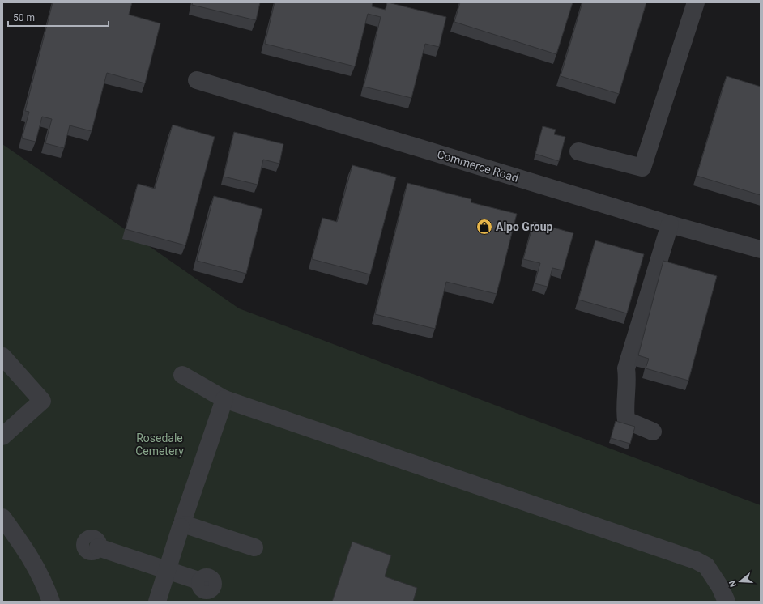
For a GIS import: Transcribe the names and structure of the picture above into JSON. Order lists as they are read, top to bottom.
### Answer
{
  "streets": {
    "street": ["Commerce Road"]
  },
  "parks": ["Rosedale Cemetery"],
  "places": {
    "shop": ["Alpo Group"]
  },
  "scale_bar": "50 m",
  "north": "left"
}
